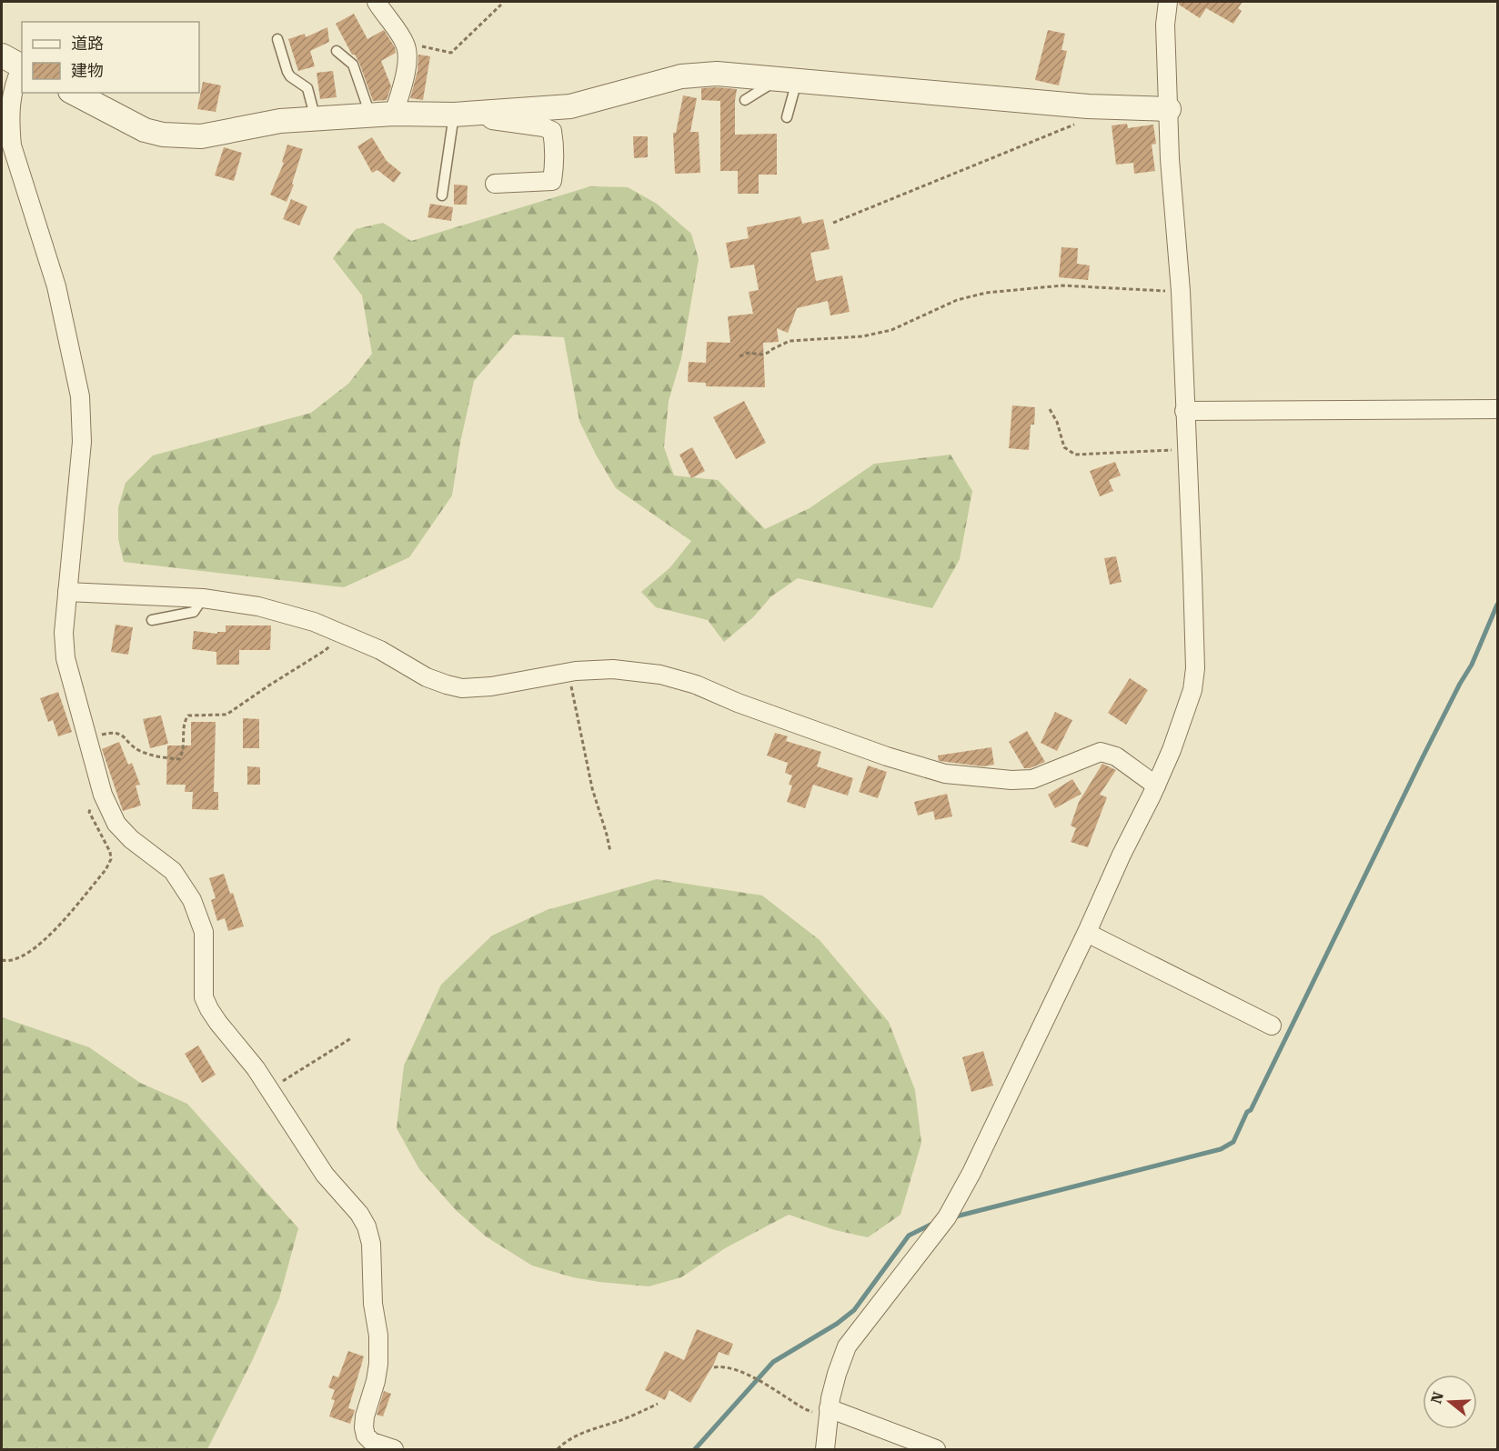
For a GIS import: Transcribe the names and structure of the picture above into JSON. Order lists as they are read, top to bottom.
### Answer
{
  "legend": ["道路", "建物"],
  "north": "left"
}
